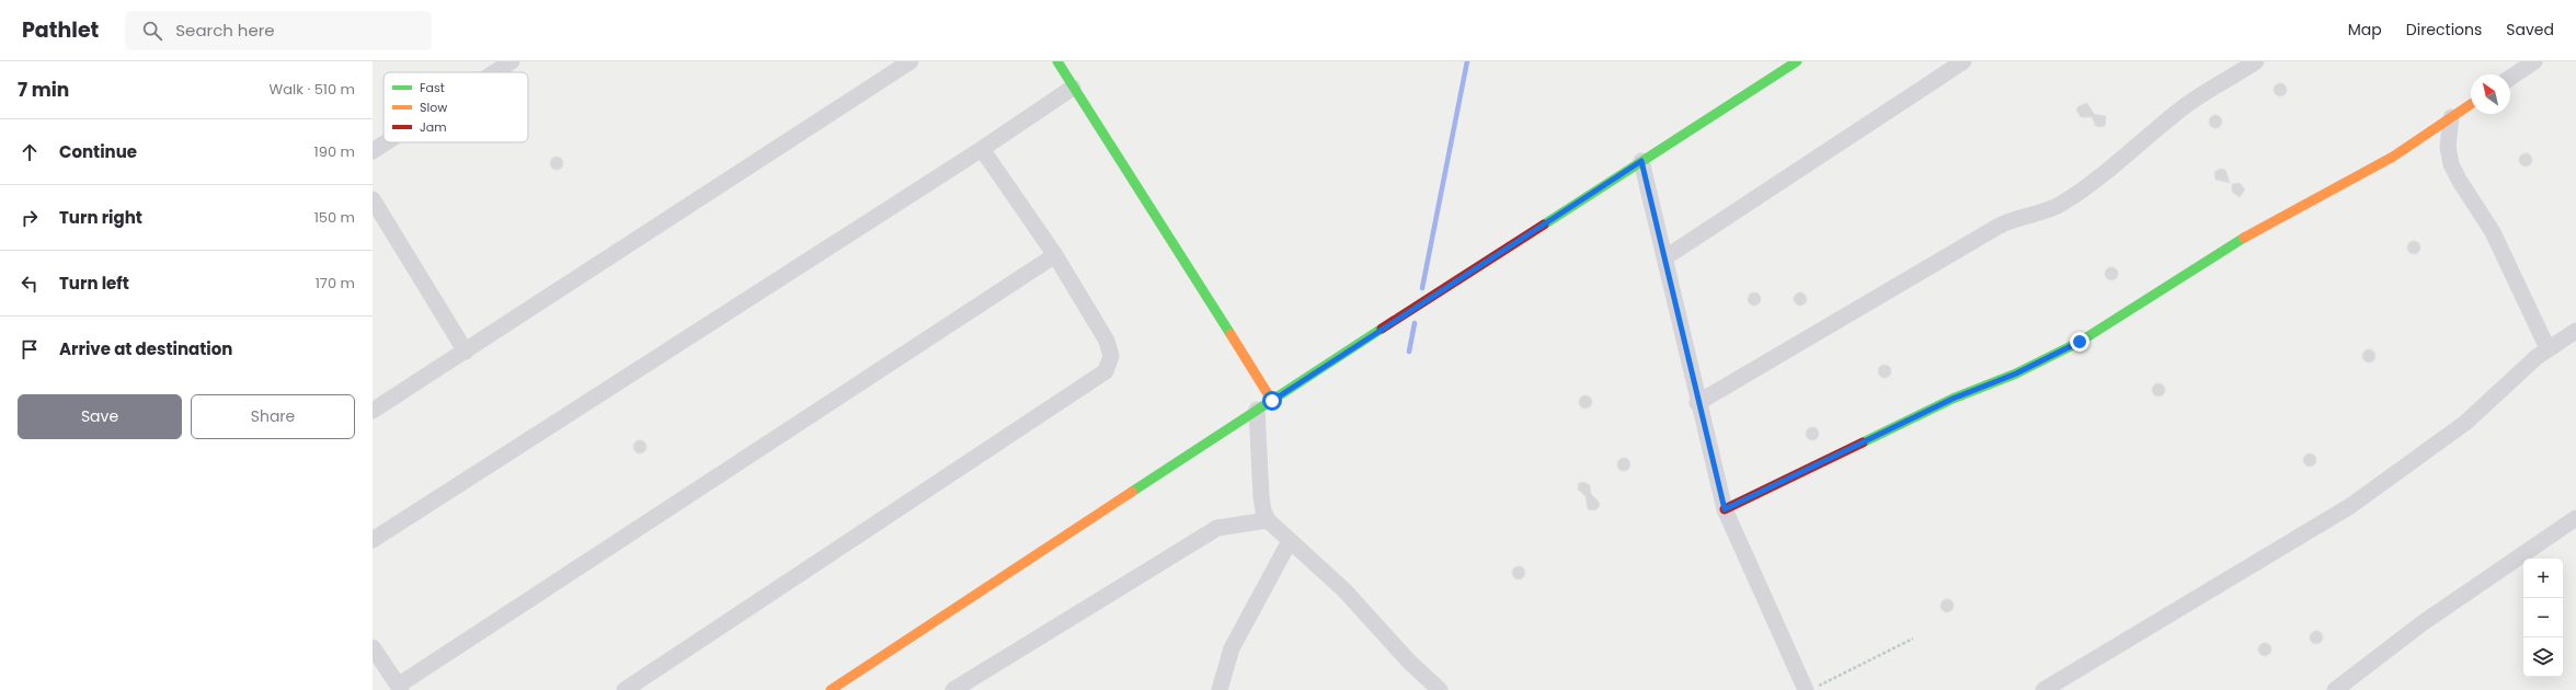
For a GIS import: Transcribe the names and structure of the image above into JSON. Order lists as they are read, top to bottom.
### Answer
{
  "legend": ["Fast", "Slow", "Jam"],
  "north": "top left",
  "page": {
    "header": "Pathlet",
    "search": "Search here",
    "nav": ["Map", "Directions", "Saved"],
    "heading": ["7 min", "Walk · 510 m"],
    "list": [
      ["Continue", "190 m"],
      ["Turn right", "150 m"],
      ["Turn left", "170 m"],
      "Arrive at destination"
    ],
    "buttons": ["Save", "Share"],
    "map_buttons": ["+", "−"]
  }
}
